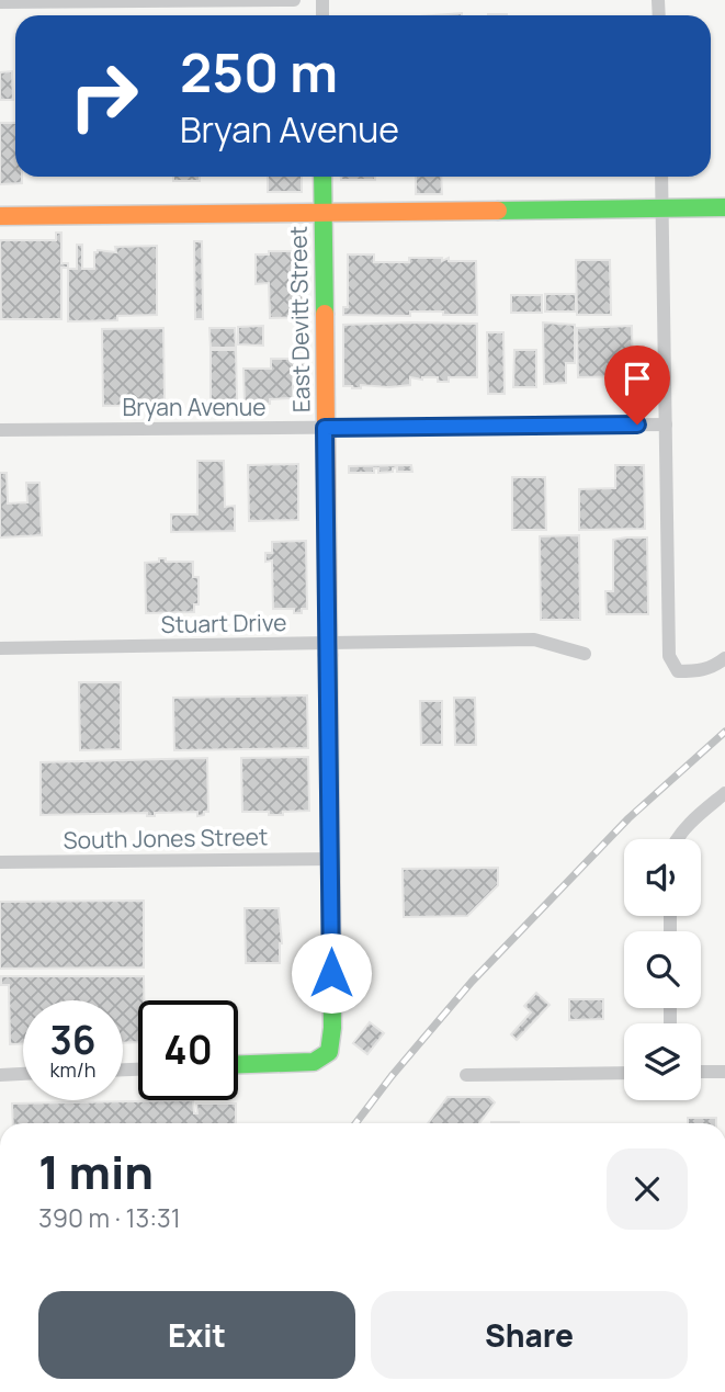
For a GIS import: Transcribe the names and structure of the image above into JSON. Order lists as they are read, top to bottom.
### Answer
{
  "streets": {
    "main road": ["East Devitt Street"],
    "street": ["Bryan Avenue", "Stuart Drive", "South Jones Street"]
  },
  "crossings": [
    ["East Devitt Street", "Bryan Avenue"],
    ["East Devitt Street", "Stuart Drive"],
    ["East Devitt Street", "South Jones Street"]
  ],
  "page": {
    "turn": ["250 m", "Bryan Avenue"],
    "speed": "36 km/h",
    "limit": "40",
    "heading": ["1 min", "390 m · 13:31"],
    "buttons": ["Exit", "Share"]
  }
}
